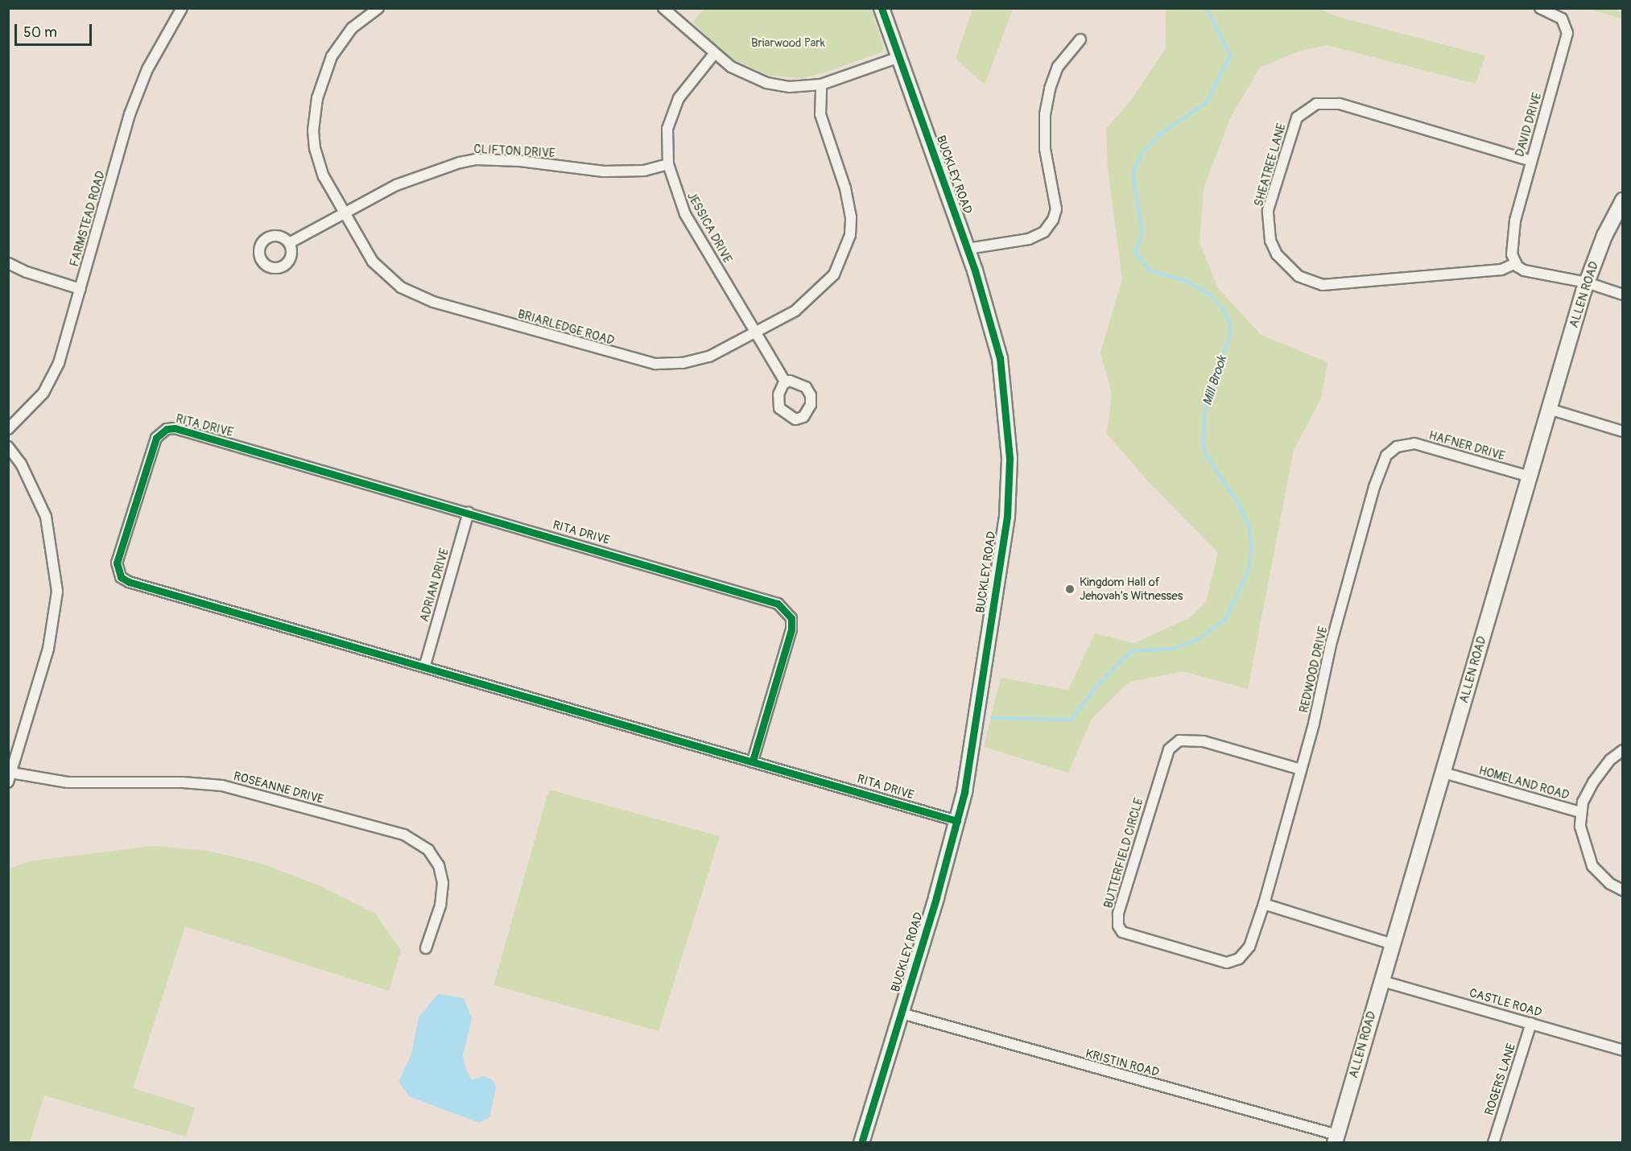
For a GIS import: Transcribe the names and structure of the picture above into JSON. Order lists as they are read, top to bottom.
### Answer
{
  "streets": {
    "street": [
      "DAVID DRIVE",
      "CLIFTON DRIVE",
      "SHEATREE LANE",
      "BUCKLEY ROAD",
      "FARMSTEAD ROAD",
      "JESSICA DRIVE",
      "ALLEN ROAD",
      "BRIARLEDGE ROAD",
      "RITA DRIVE",
      "HAFNER DRIVE",
      "ADRIAN DRIVE",
      "REDWOOD DRIVE",
      "HOMELAND ROAD",
      "ROSEANNE DRIVE",
      "BUTTERFIELD CIRCLE",
      "CASTLE ROAD",
      "KRISTIN ROAD",
      "ROGERS LANE"
    ]
  },
  "crossings": [
    ["DAVID DRIVE", "SHEATREE LANE"],
    ["CLIFTON DRIVE", "JESSICA DRIVE"],
    ["CLIFTON DRIVE", "BRIARLEDGE ROAD"],
    ["BUCKLEY ROAD", "RITA DRIVE"],
    ["BUCKLEY ROAD", "KRISTIN ROAD"],
    ["JESSICA DRIVE", "BRIARLEDGE ROAD"],
    ["ALLEN ROAD", "HAFNER DRIVE"],
    ["ALLEN ROAD", "HOMELAND ROAD"],
    ["ALLEN ROAD", "CASTLE ROAD"],
    ["ALLEN ROAD", "KRISTIN ROAD"],
    ["RITA DRIVE", "ADRIAN DRIVE"],
    ["HAFNER DRIVE", "REDWOOD DRIVE"],
    ["REDWOOD DRIVE", "BUTTERFIELD CIRCLE"],
    ["CASTLE ROAD", "ROGERS LANE"]
  ],
  "water": ["Mill Brook"],
  "parks": ["Briarwood Park"],
  "places": ["Kingdom Hall of Jehovah’s Witnesses"],
  "scale_bar": "50 m"
}
